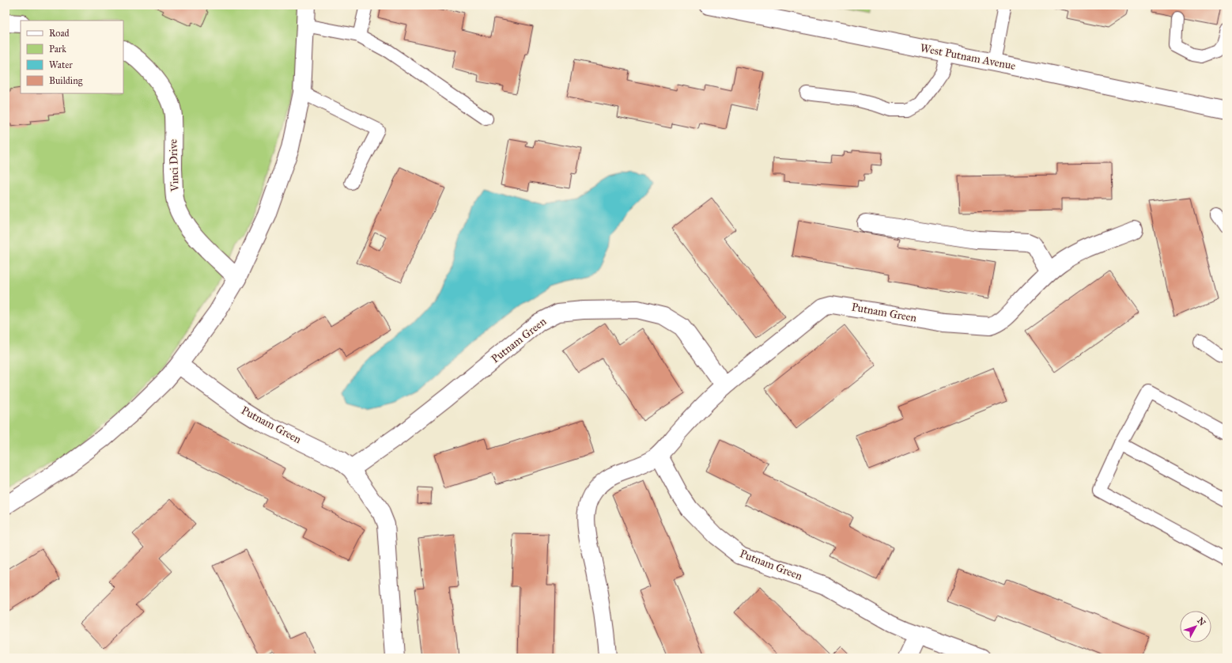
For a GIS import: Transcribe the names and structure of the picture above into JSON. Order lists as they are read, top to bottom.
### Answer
{
  "streets": {
    "street": ["West Putnam Avenue", "Vinci Drive", "Putnam Green"]
  },
  "legend": [
    "Road",
    "Park",
    "Water",
    "Building"
  ],
  "north": "top right"
}
